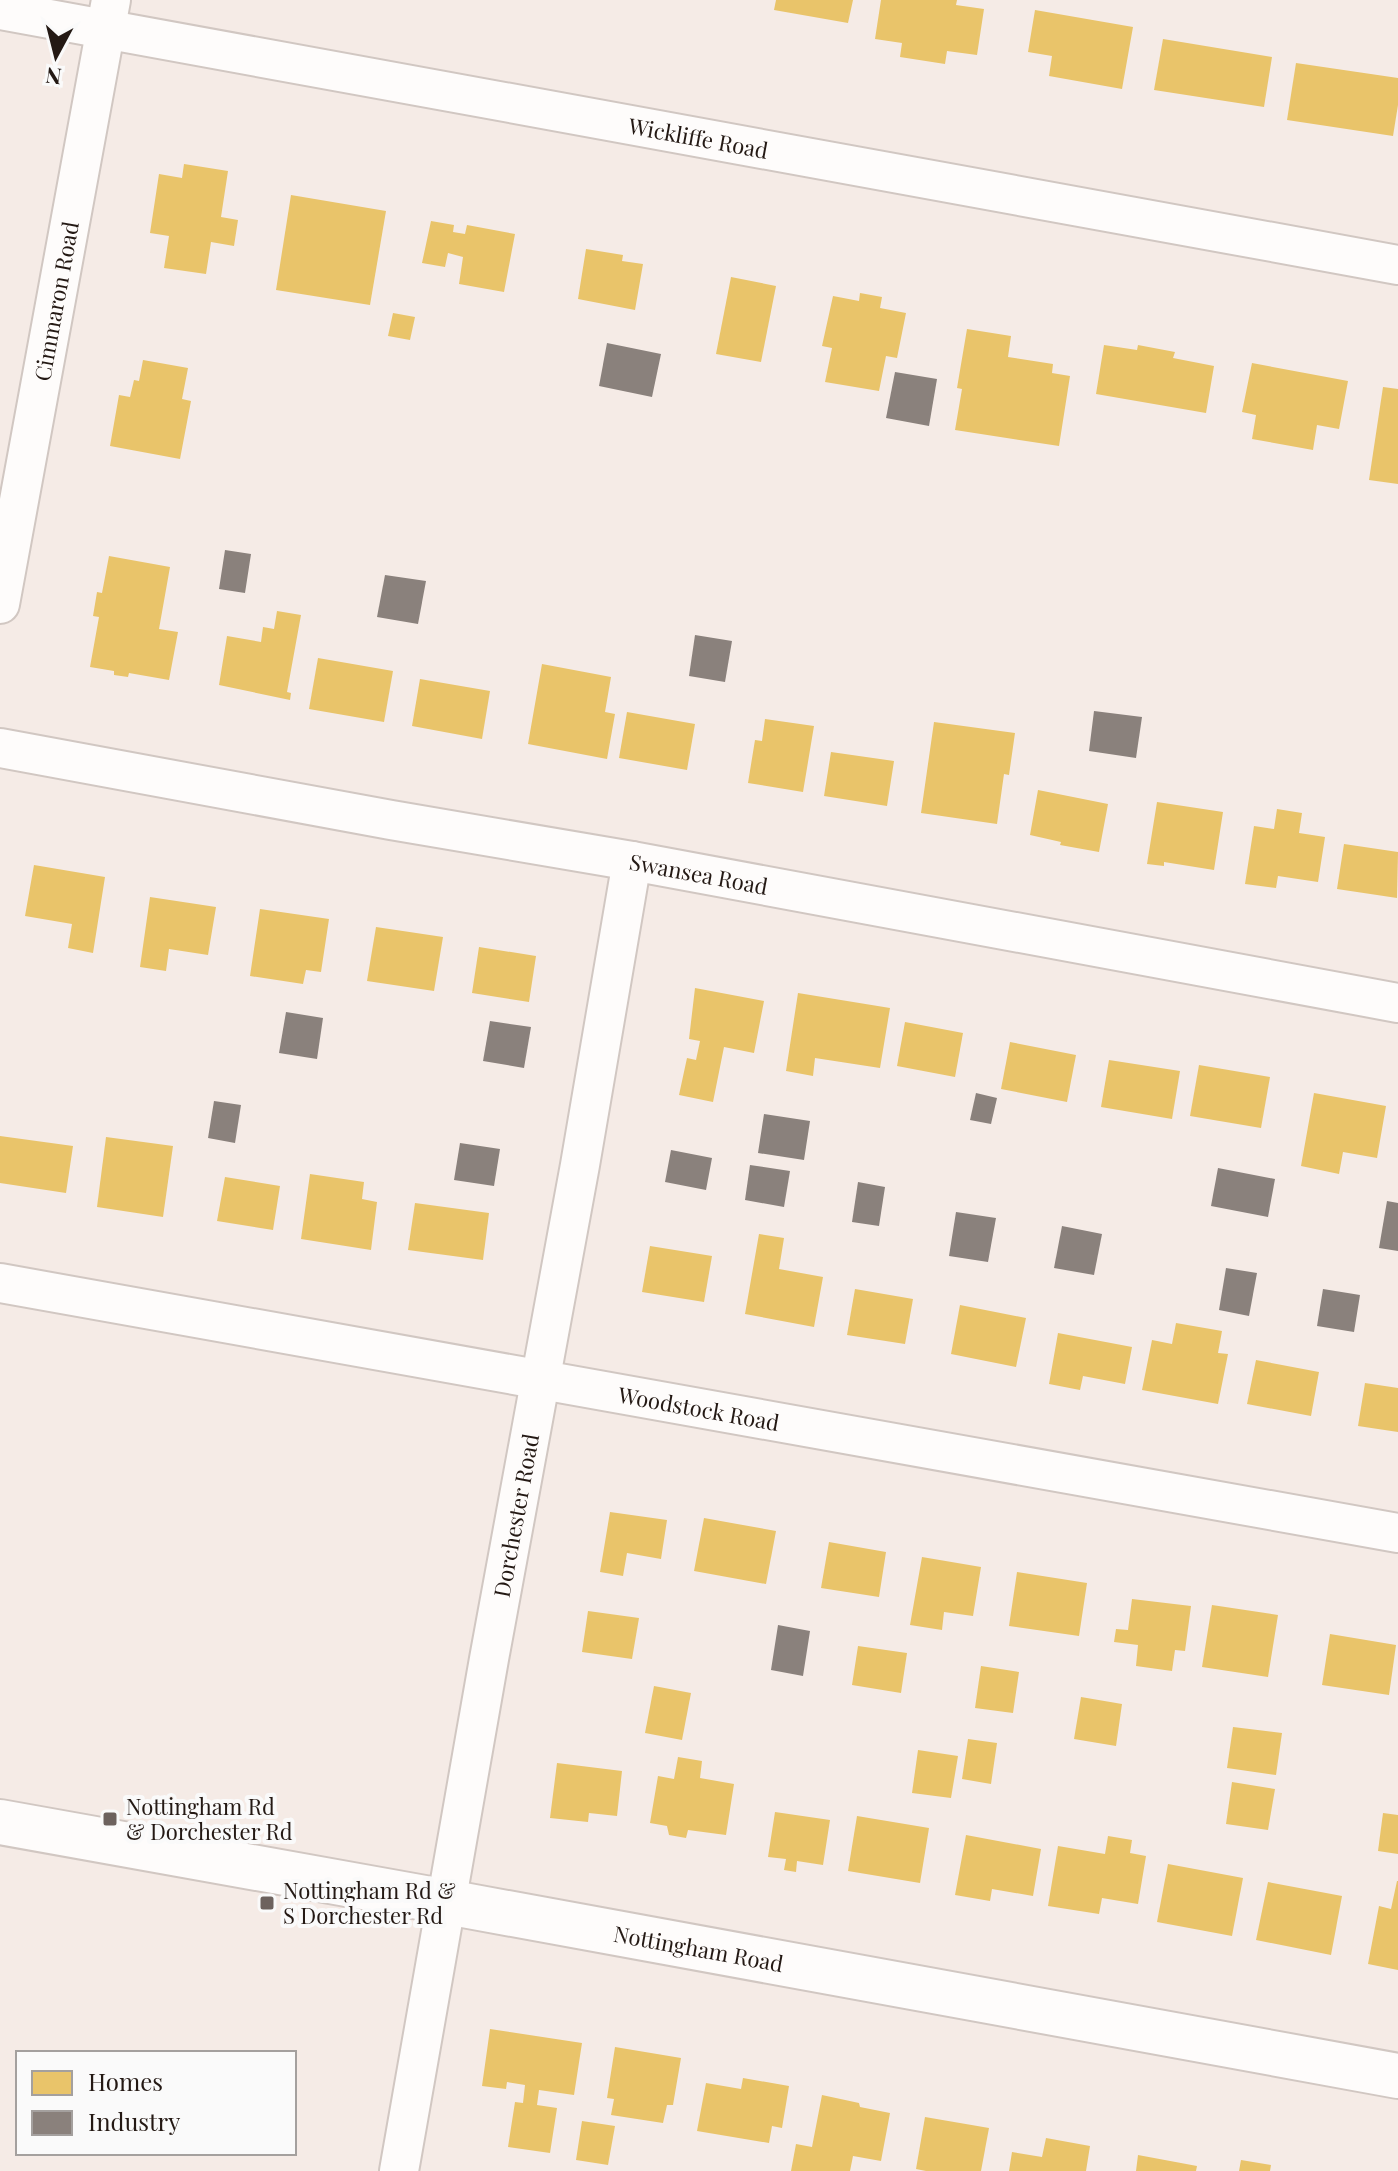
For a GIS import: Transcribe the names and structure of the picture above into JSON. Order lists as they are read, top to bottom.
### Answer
{
  "streets": {
    "street": [
      "Wickliffe Road",
      "Cimmaron Road",
      "Swansea Road",
      "Woodstock Road",
      "Dorchester Road",
      "Nottingham Road"
    ]
  },
  "crossings": [
    ["Wickliffe Road", "Cimmaron Road"],
    ["Swansea Road", "Dorchester Road"],
    ["Woodstock Road", "Dorchester Road"],
    ["Dorchester Road", "Nottingham Road"]
  ],
  "places": {
    "transit": ["Nottingham Rd & Dorchester Rd", "Nottingham Rd & S Dorchester Rd"]
  },
  "legend": ["Homes", "Industry"],
  "north": "bottom"
}
